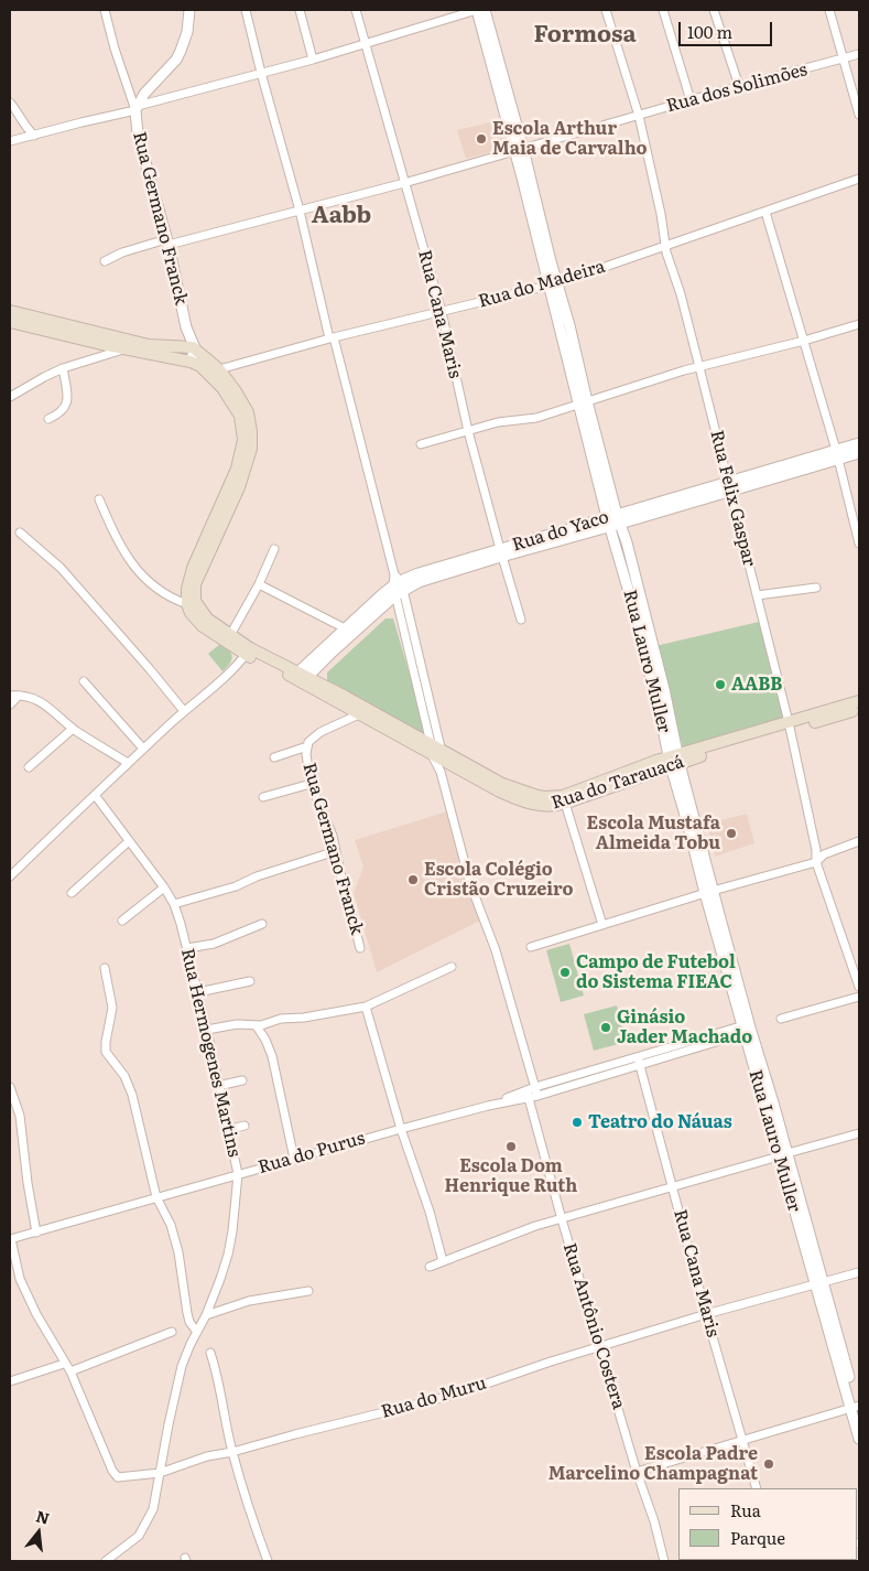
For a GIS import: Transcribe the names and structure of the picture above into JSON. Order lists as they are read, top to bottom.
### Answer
{
  "streets": {
    "main road": ["Rua Germano Franck", "Rua do Tarauacá"],
    "street": [
      "Rua dos Solimões",
      "Rua do Madeira",
      "Rua Cana Maris",
      "Rua Felix Gaspar",
      "Rua do Yaco",
      "Rua Lauro Muller",
      "Rua Hermogenes Martins",
      "Rua do Purus",
      "Rua Antônio Costera",
      "Rua do Muru"
    ]
  },
  "crossings": [
    ["Rua dos Solimões", "Rua Germano Franck"],
    ["Rua dos Solimões", "Rua Cana Maris"],
    ["Rua dos Solimões", "Rua Felix Gaspar"],
    ["Rua dos Solimões", "Rua Lauro Muller"],
    ["Rua Germano Franck", "Rua do Madeira"],
    ["Rua Germano Franck", "Rua do Yaco"],
    ["Rua Germano Franck", "Rua do Tarauacá"],
    ["Rua do Madeira", "Rua Cana Maris"],
    ["Rua do Madeira", "Rua Felix Gaspar"],
    ["Rua do Madeira", "Rua Lauro Muller"],
    ["Rua Cana Maris", "Rua do Yaco"],
    ["Rua Cana Maris", "Rua do Purus"],
    ["Rua Cana Maris", "Rua do Muru"],
    ["Rua Felix Gaspar", "Rua do Yaco"],
    ["Rua Felix Gaspar", "Rua do Tarauacá"],
    ["Rua do Yaco", "Rua Lauro Muller"],
    ["Rua Lauro Muller", "Rua do Tarauacá"],
    ["Rua Lauro Muller", "Rua do Purus"],
    ["Rua Lauro Muller", "Rua do Muru"],
    ["Rua Hermogenes Martins", "Rua do Purus"],
    ["Rua Hermogenes Martins", "Rua do Muru"],
    ["Rua do Purus", "Rua Antônio Costera"],
    ["Rua Antônio Costera", "Rua do Muru"]
  ],
  "districts": ["Formosa", "Aabb"],
  "places": [
    "Escola Arthur Maia de Carvalho",
    "AABB",
    "Escola Mustafa Almeida Tobu",
    "Escola Colégio Cristão Cruzeiro",
    "Campo de Futebol do Sistema FIEAC",
    "Ginásio Jader Machado",
    "Teatro do Náuas",
    "Escola Dom Henrique Ruth",
    "Escola Padre Marcelino Champagnat"
  ],
  "legend": ["Rua", "Parque"],
  "scale_bar": "100 m",
  "north": "top"
}
